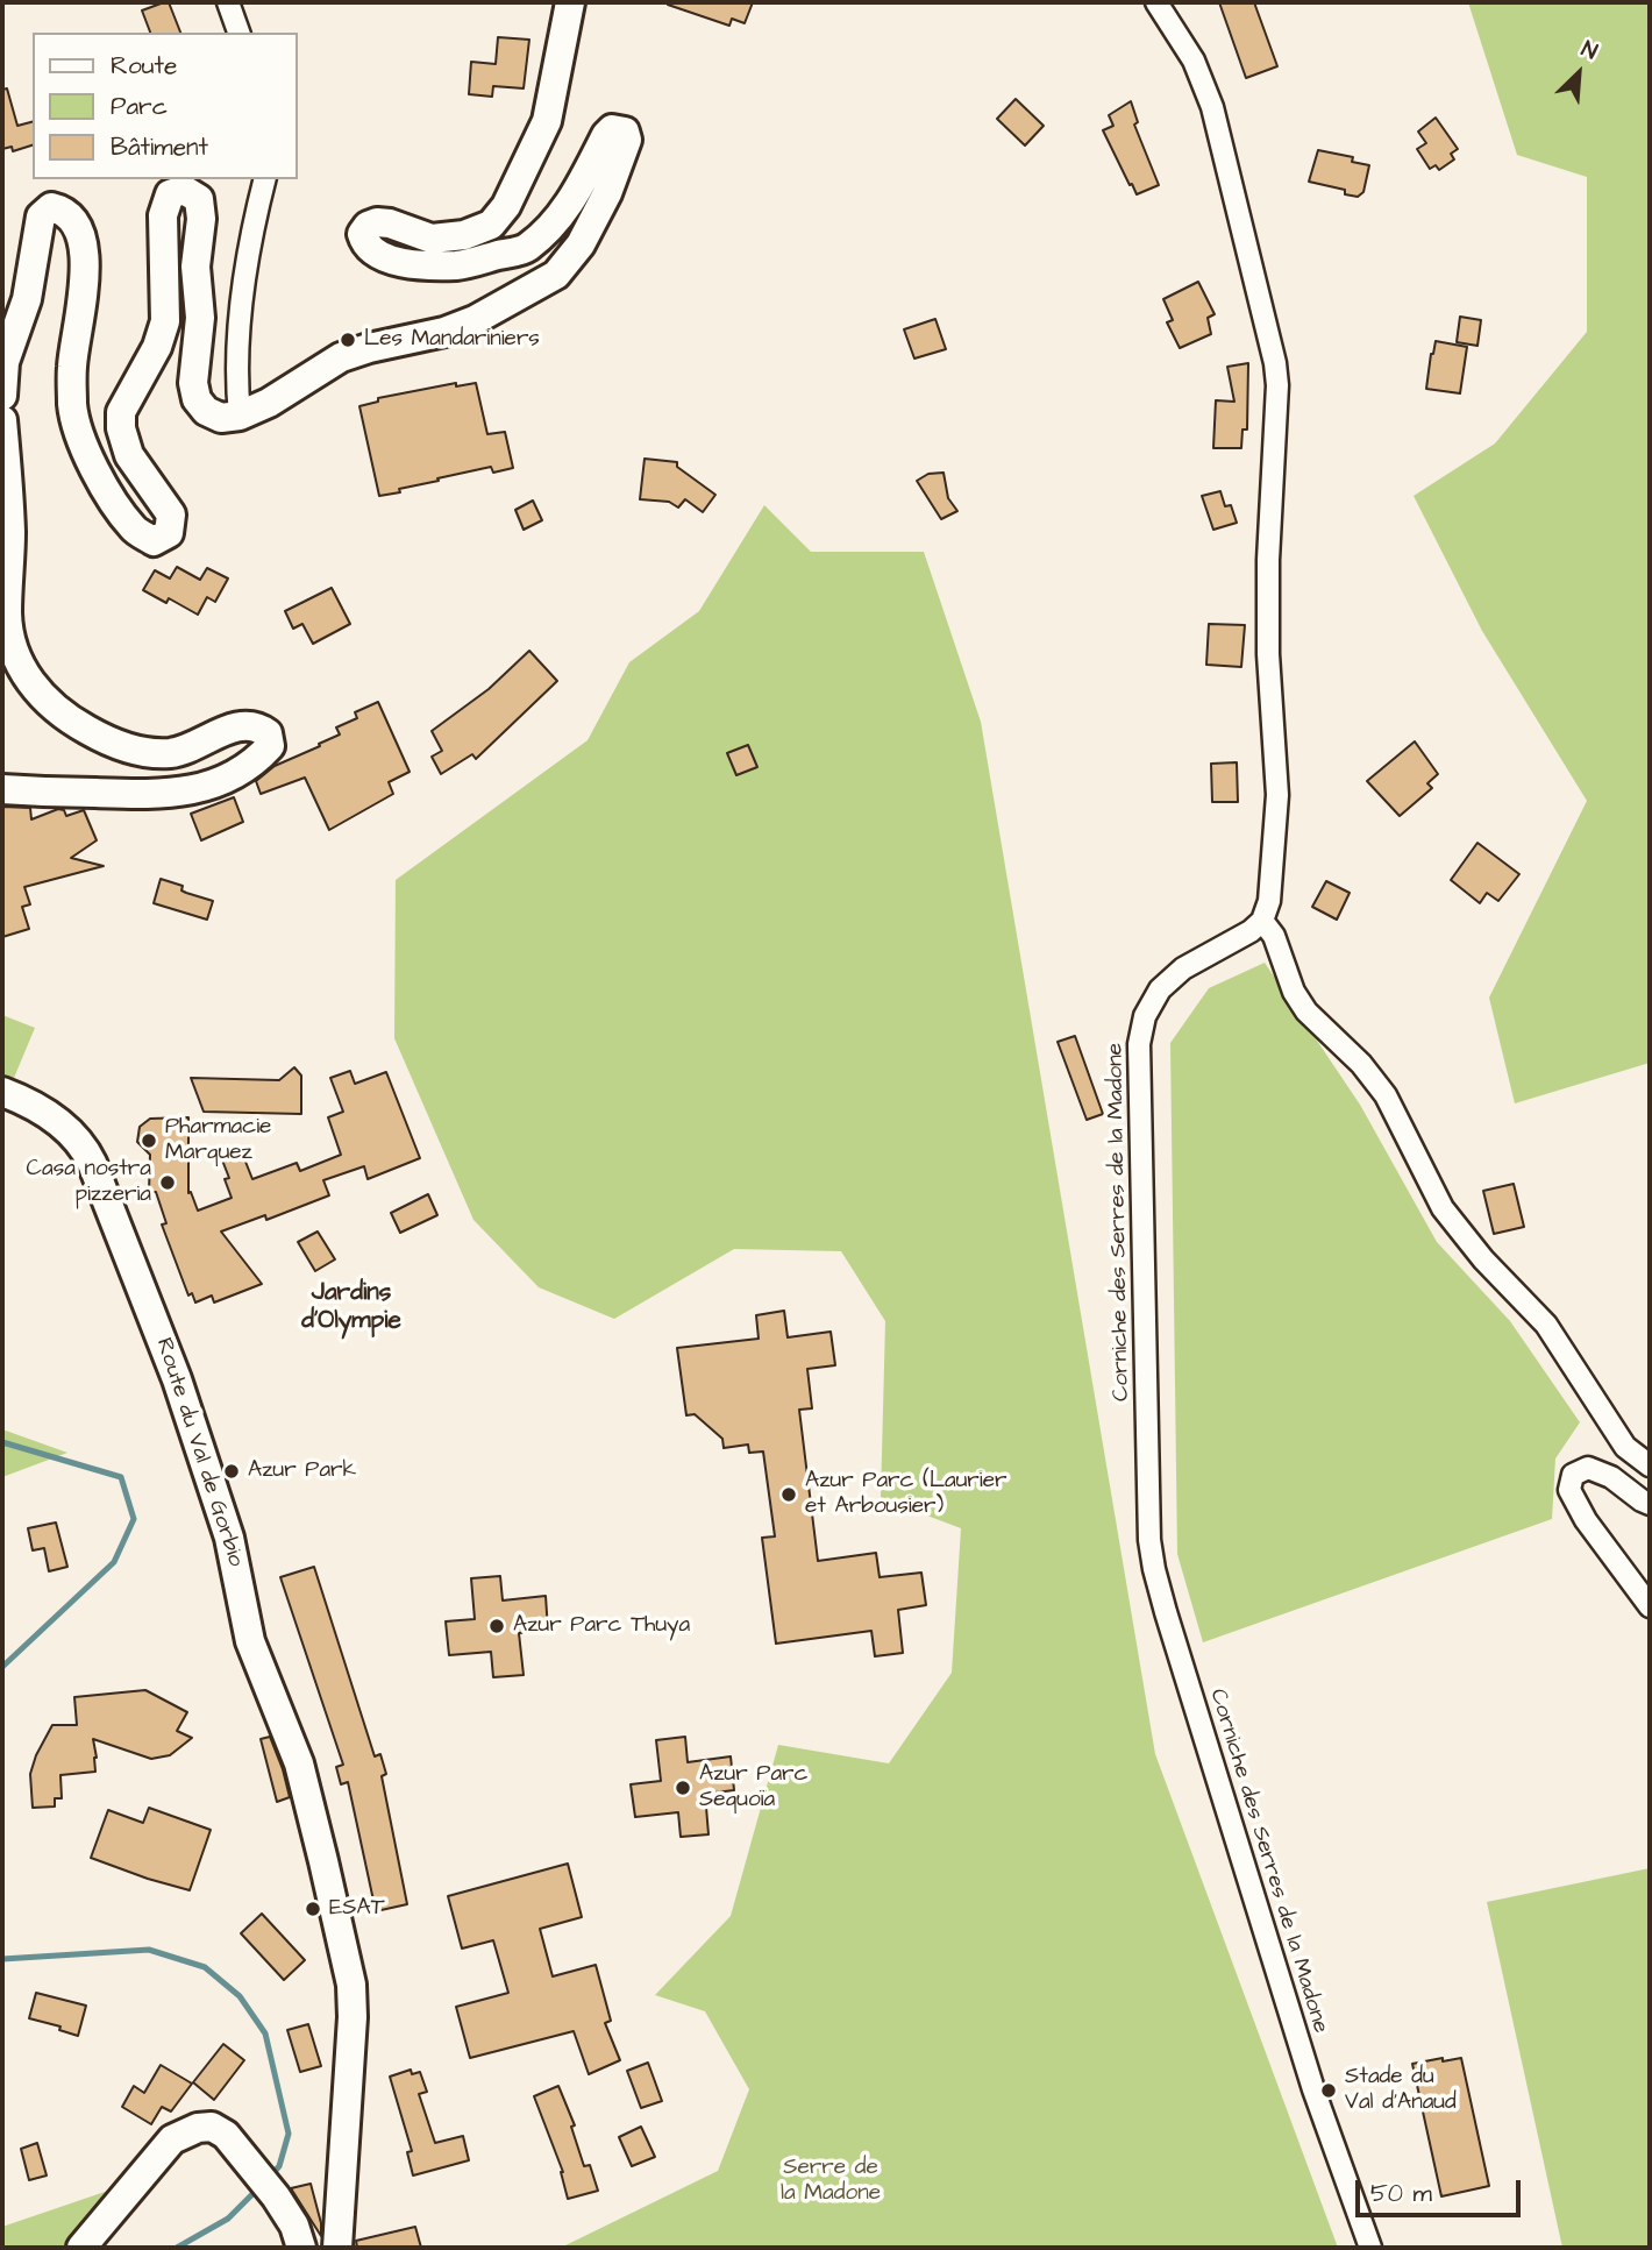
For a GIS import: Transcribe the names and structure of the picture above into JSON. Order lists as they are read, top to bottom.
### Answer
{
  "streets": {
    "street": ["Corniche des Serres de la Madone", "Route du Val de Gorbio"]
  },
  "districts": ["Jardins d'Olympie"],
  "parks": ["Serre de la Madone"],
  "places": [
    "Les Mandariniers",
    "Pharmacie Marquez",
    "Casa nostra pizzeria",
    "Azur Park",
    "Azur Parc (Laurier et Arbousier)",
    "Azur Parc Thuya",
    "Azur Parc Sequoïa",
    "ESAT",
    "Stade du Val d'Anaud"
  ],
  "legend": ["Route", "Parc", "Bâtiment"],
  "scale_bar": "50 m",
  "north": "top right"
}
